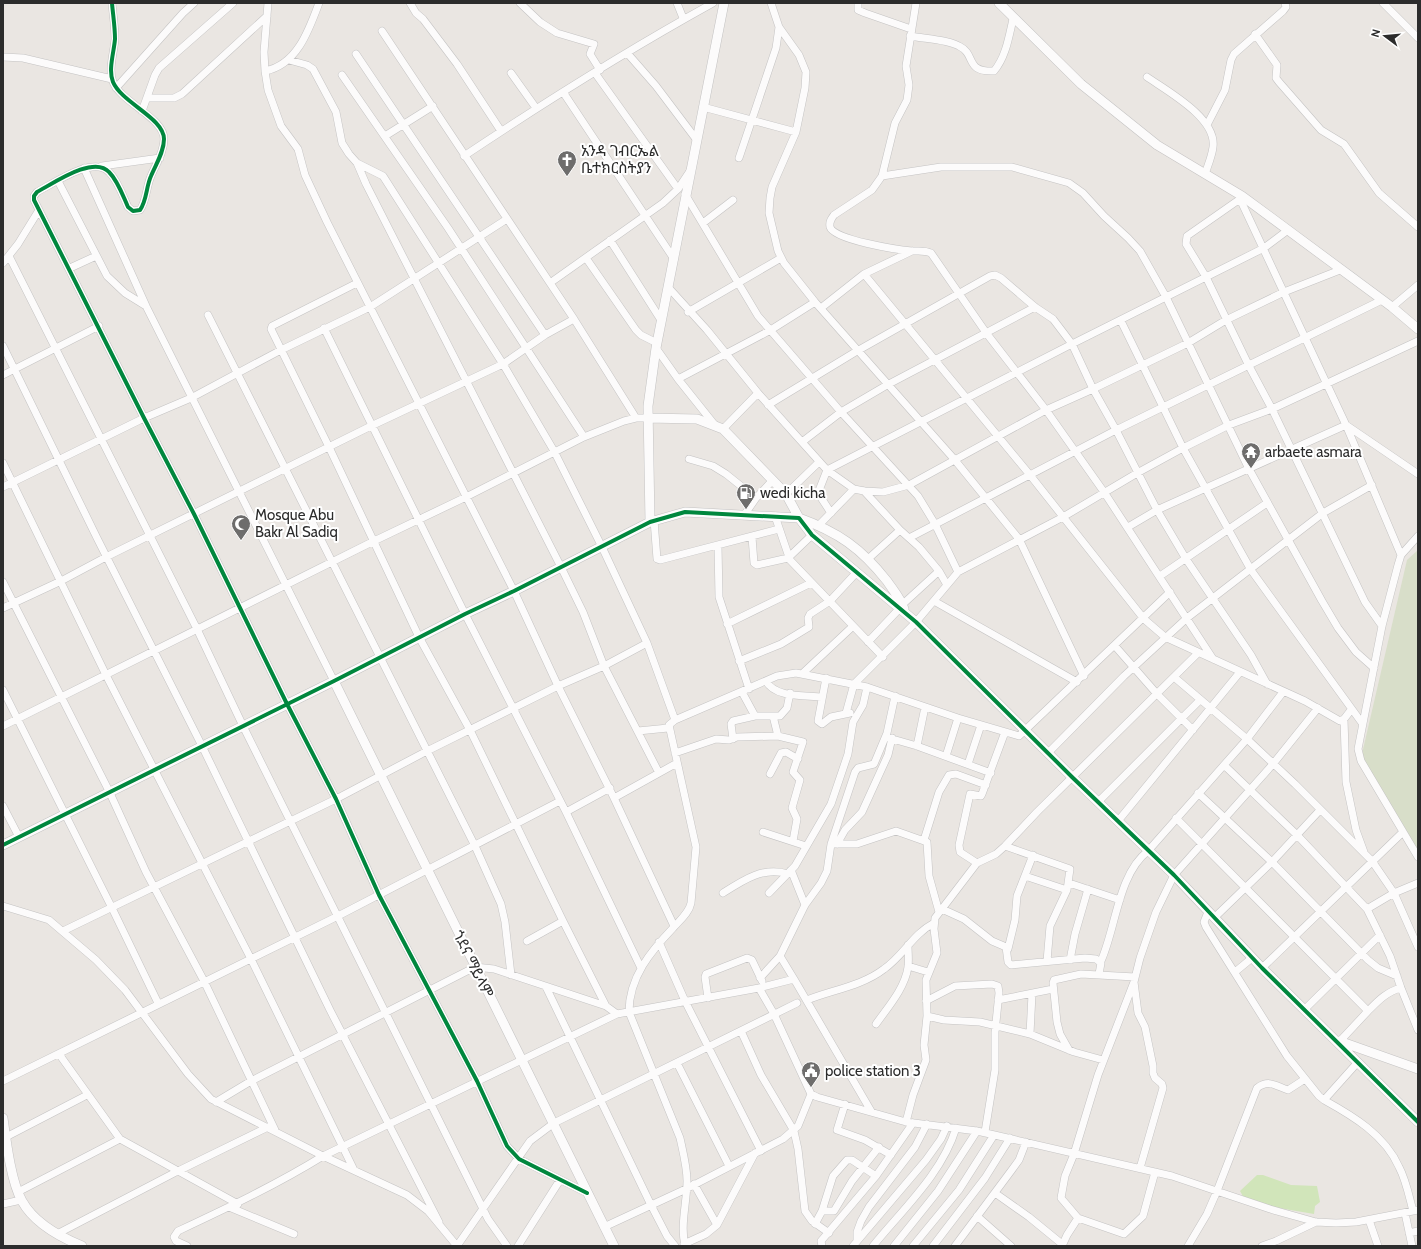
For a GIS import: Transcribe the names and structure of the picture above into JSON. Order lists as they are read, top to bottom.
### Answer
{
  "streets": {
    "street": ["ጎደና ማይላም"]
  },
  "places": {
    "church": ["አንዳ ገብርኤል ቤተክርስትያን"],
    "temple": ["arbaete asmara"],
    "fuel station": ["wedi kicha"],
    "mosque": ["Mosque Abu Bakr Al Sadiq"],
    "public building": ["police station 3"]
  },
  "north": "left"
}
